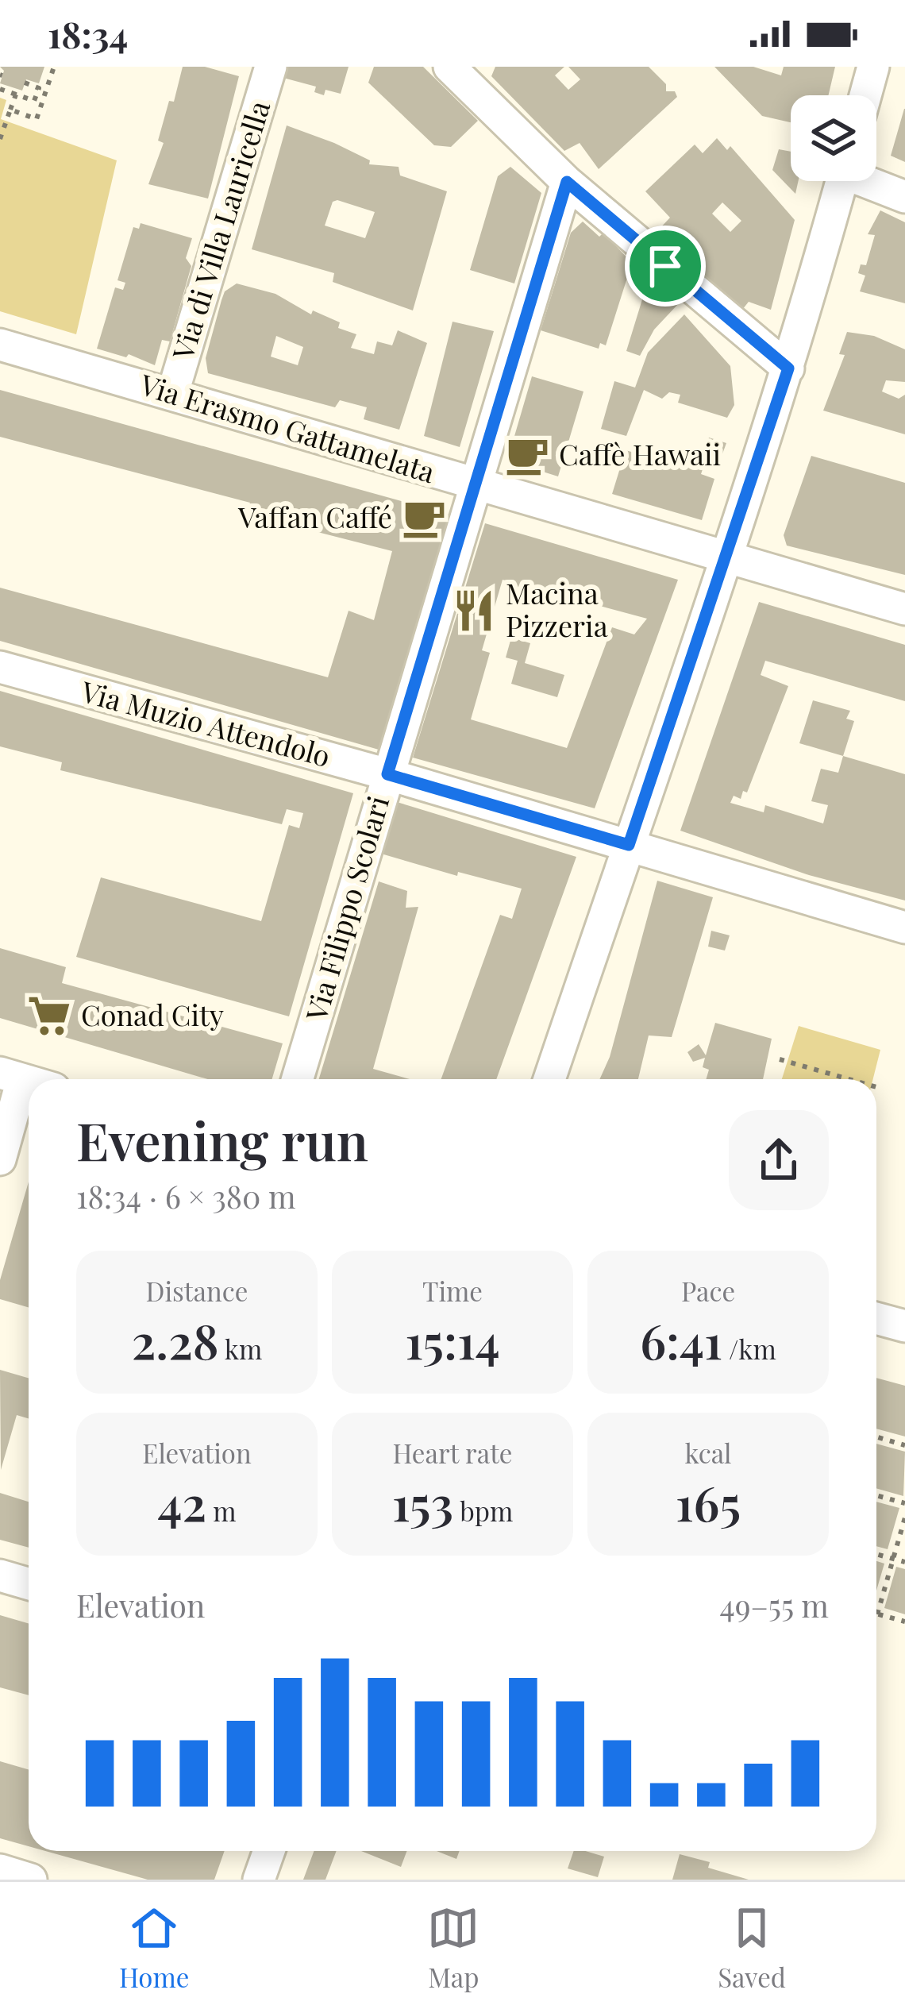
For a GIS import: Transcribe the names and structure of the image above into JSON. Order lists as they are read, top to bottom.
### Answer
{
  "streets": {
    "street": [
      "Via di Villa Lauricella",
      "Via Erasmo Gattamelata",
      "Via Muzio Attendolo",
      "Via Filippo Scolari"
    ]
  },
  "crossings": [
    ["Via di Villa Lauricella", "Via Erasmo Gattamelata"],
    ["Via Erasmo Gattamelata", "Via Filippo Scolari"],
    ["Via Muzio Attendolo", "Via Filippo Scolari"]
  ],
  "places": {
    "cafe": ["Caffè Hawaii", "Vaffan Caffé"],
    "restaurant": ["Macina Pizzeria"],
    "supermarket": ["Conad City"]
  },
  "page": {
    "status": "18:34",
    "heading": ["Evening run", "18:34 · 6 × 380 m"],
    "stats": [
      ["Distance", "2.28 km"],
      ["Time", "15:14"],
      ["Pace", "6:41 /km"],
      ["Elevation", "42 m"],
      ["Heart rate", "153 bpm"],
      ["kcal", "165"]
    ],
    "chart": ["Elevation", "49–55 m"],
    "tabs": ["Home", "Map", "Saved"]
  }
}
